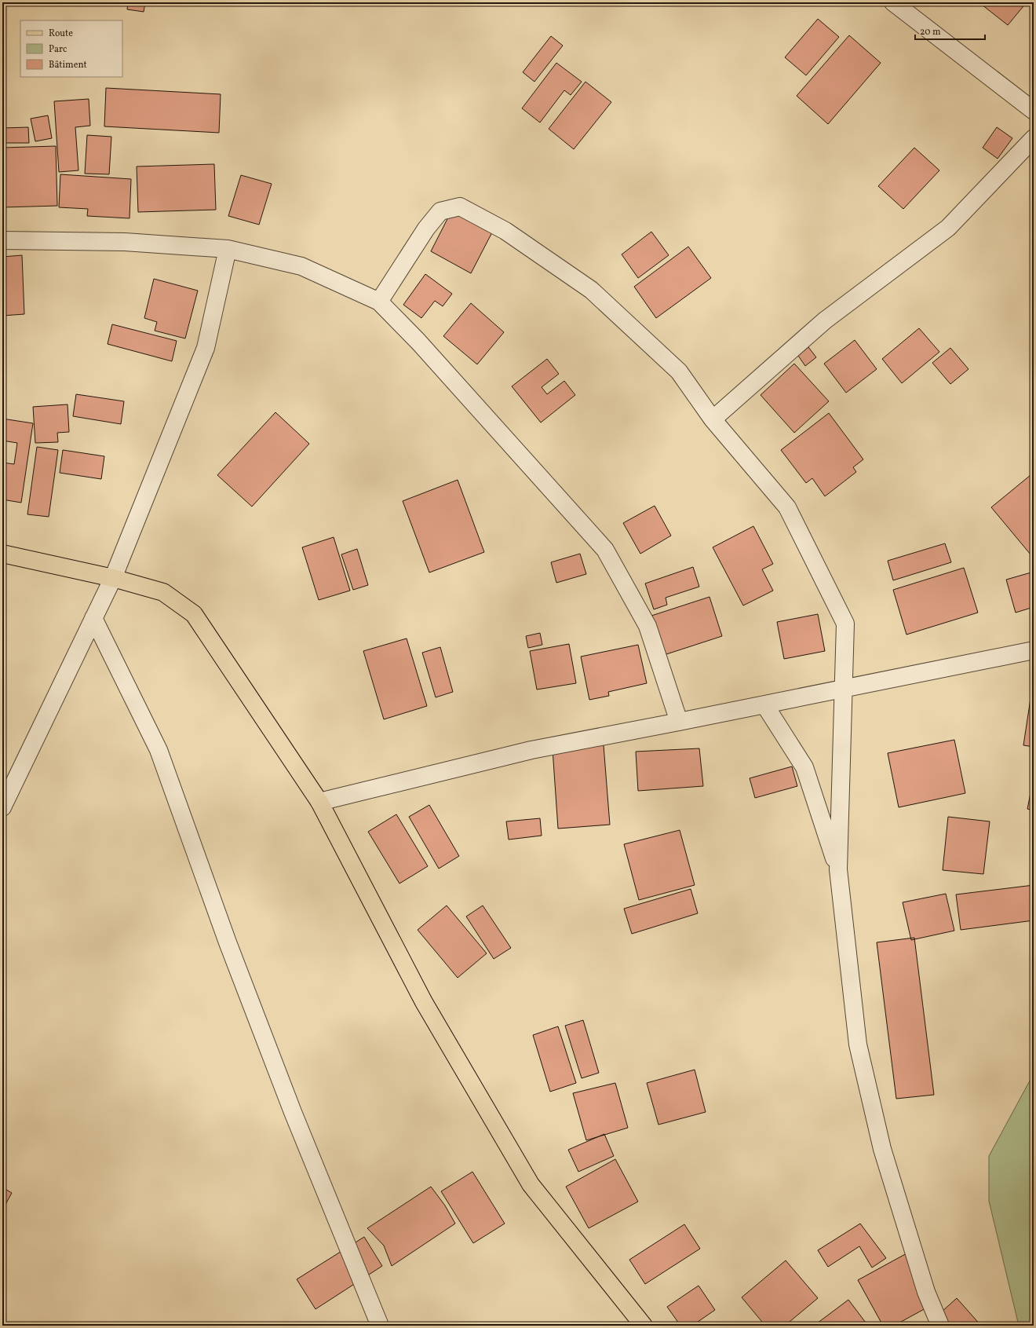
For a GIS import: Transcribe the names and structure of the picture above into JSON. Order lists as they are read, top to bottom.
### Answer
{
  "legend": ["Route", "Parc", "Bâtiment"],
  "scale_bar": "20 m"
}
